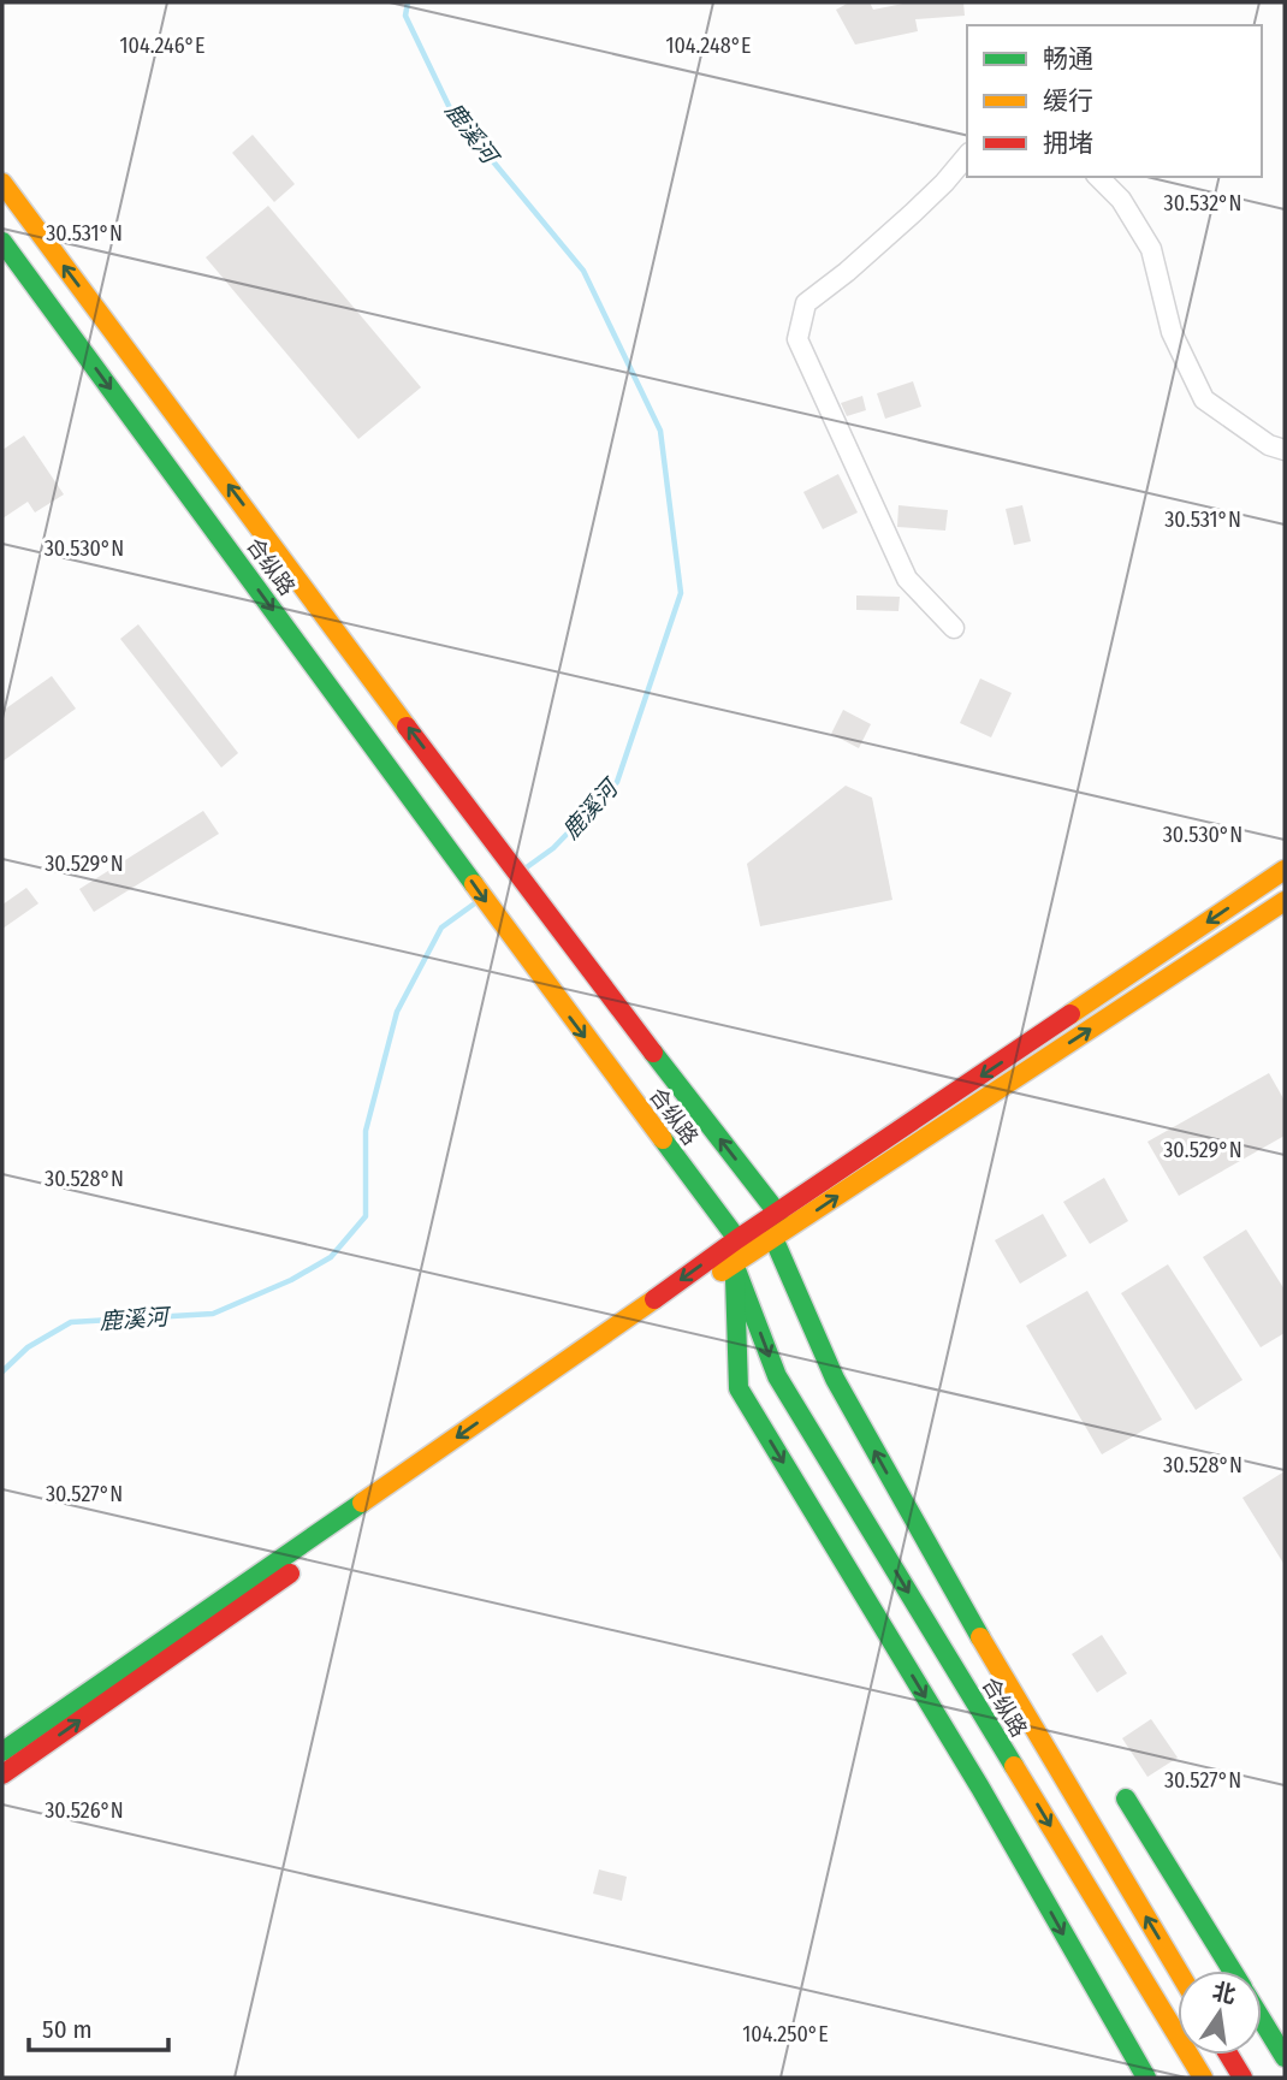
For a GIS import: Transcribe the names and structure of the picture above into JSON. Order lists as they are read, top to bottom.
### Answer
{
  "streets": {
    "main road": ["合纵路"]
  },
  "water": ["鹿溪河"],
  "legend": ["畅通", "缓行", "拥堵"],
  "scale_bar": "50 m",
  "north": "top",
  "coordinates": [
    "104.246°E",
    "104.248°E",
    "30.532°N",
    "30.531°N",
    "30.530°N",
    "30.529°N",
    "30.528°N",
    "30.527°N",
    "30.526°N",
    "104.250°E"
  ]
}
